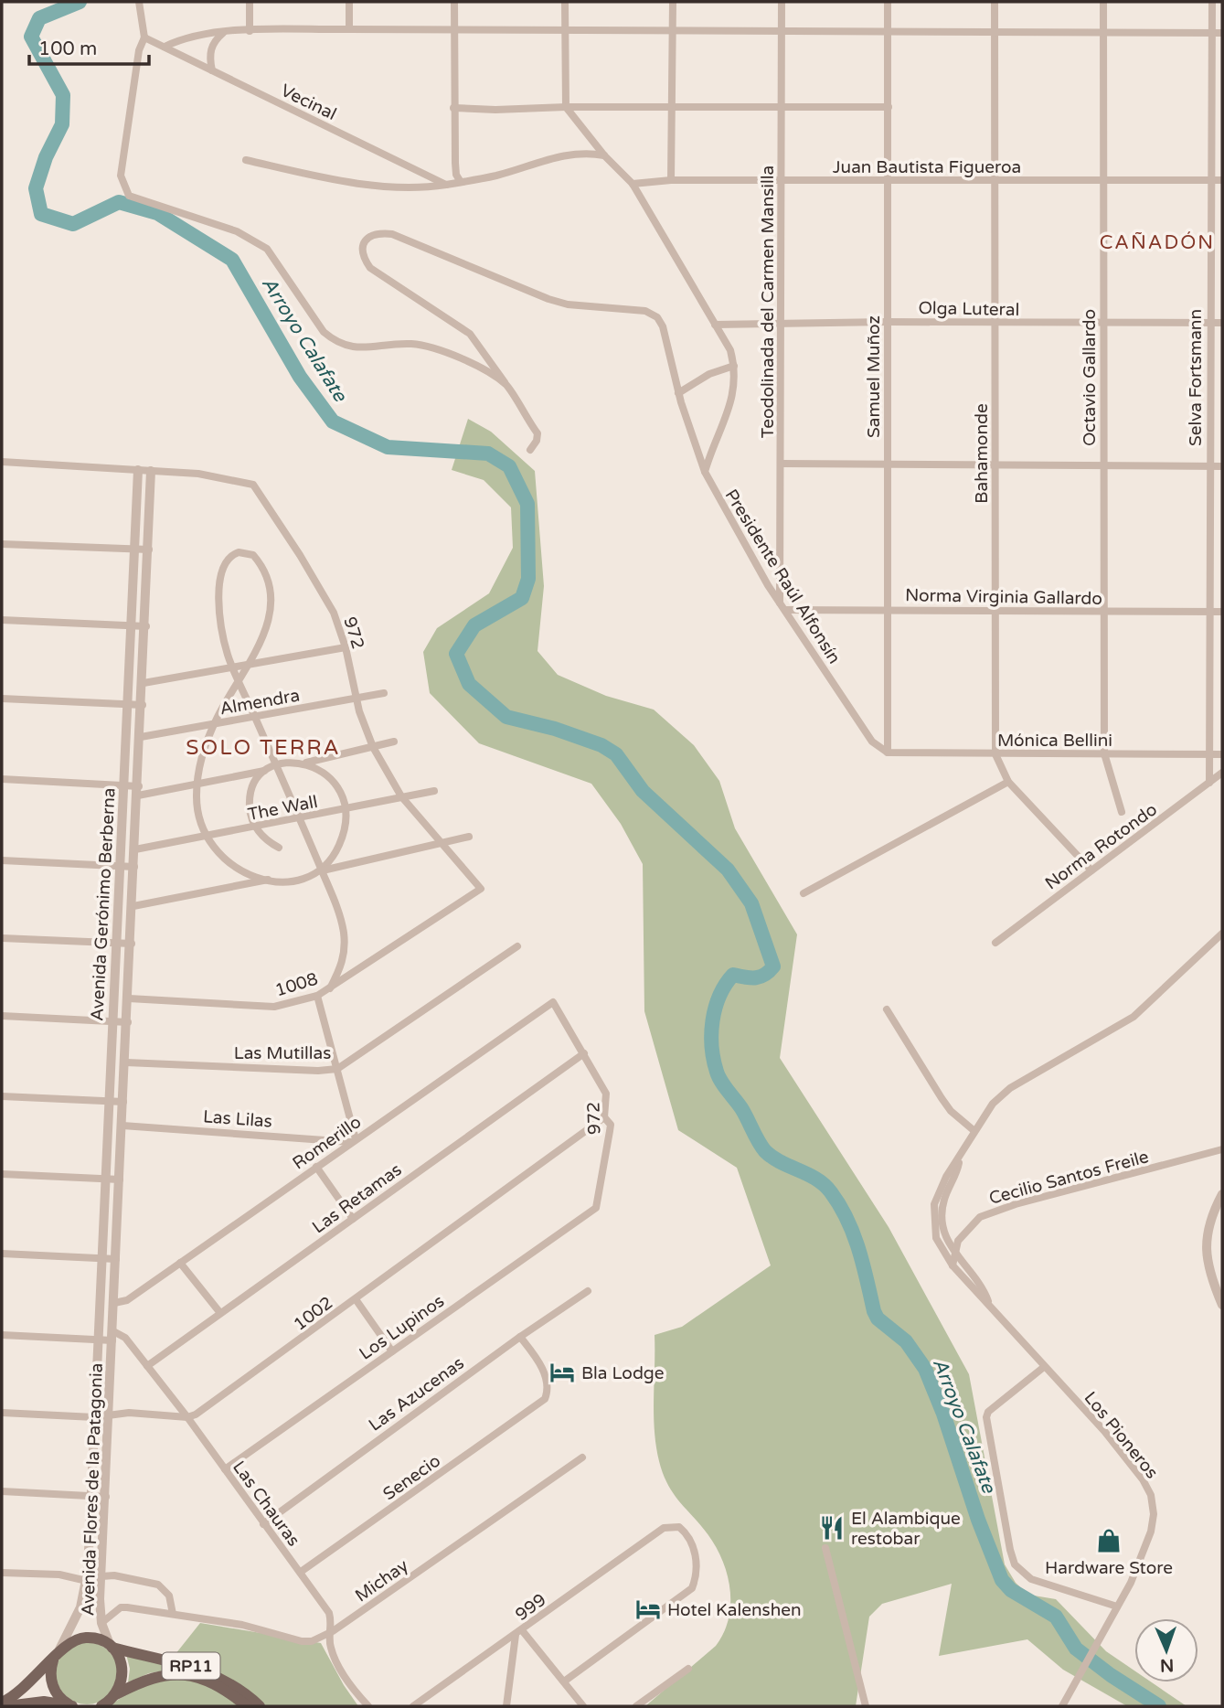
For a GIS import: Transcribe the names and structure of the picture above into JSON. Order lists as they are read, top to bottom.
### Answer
{
  "streets": {
    "main road": ["RP11"],
    "street": [
      "Vecinal",
      "Juan Bautista Figueroa",
      "Teodolinada del Carmen Mansilla",
      "Olga Luteral",
      "Samuel Muñoz",
      "Octavio Gallardo",
      "Selva Fortsmann",
      "Bahamonde",
      "Presidente Raúl Alfonsín",
      "Norma Virginia Gallardo",
      "972",
      "Almendra",
      "Mónica Bellini",
      "The Wall",
      "Norma Rotondo",
      "Avenida Gerónimo Berberna",
      "1008",
      "Las Mutillas",
      "Las Lilas",
      "Romerillo",
      "Cecilio Santos Freile",
      "Las Retamas",
      "1002",
      "Los Lupinos",
      "Las Azucenas",
      "Los Pioneros",
      "Senecio",
      "Avenida Flores de la Patagonia",
      "Las Chauras",
      "Michay",
      "999"
    ]
  },
  "crossings": [
    ["Juan Bautista Figueroa", "Teodolinada del Carmen Mansilla"],
    ["Juan Bautista Figueroa", "Samuel Muñoz"],
    ["Juan Bautista Figueroa", "Octavio Gallardo"],
    ["Juan Bautista Figueroa", "Selva Fortsmann"],
    ["Juan Bautista Figueroa", "Bahamonde"],
    ["Teodolinada del Carmen Mansilla", "Olga Luteral"],
    ["Teodolinada del Carmen Mansilla", "Presidente Raúl Alfonsín"],
    ["Olga Luteral", "Samuel Muñoz"],
    ["Olga Luteral", "Octavio Gallardo"],
    ["Olga Luteral", "Selva Fortsmann"],
    ["Olga Luteral", "Bahamonde"],
    ["Samuel Muñoz", "Presidente Raúl Alfonsín"],
    ["Samuel Muñoz", "Norma Virginia Gallardo"],
    ["Samuel Muñoz", "Mónica Bellini"],
    ["Octavio Gallardo", "Norma Virginia Gallardo"],
    ["Octavio Gallardo", "Mónica Bellini"],
    ["Selva Fortsmann", "Norma Virginia Gallardo"],
    ["Selva Fortsmann", "Mónica Bellini"],
    ["Selva Fortsmann", "Norma Rotondo"],
    ["Bahamonde", "Norma Virginia Gallardo"],
    ["Bahamonde", "Mónica Bellini"],
    ["Bahamonde", "Norma Rotondo"],
    ["Presidente Raúl Alfonsín", "Norma Virginia Gallardo"],
    ["Presidente Raúl Alfonsín", "Mónica Bellini"],
    ["972", "Almendra"],
    ["972", "The Wall"],
    ["972", "Avenida Gerónimo Berberna"],
    ["972", "1008"],
    ["972", "Romerillo"],
    ["972", "Las Retamas"],
    ["972", "1002"],
    ["972", "Los Lupinos"],
    ["Almendra", "Avenida Gerónimo Berberna"],
    ["The Wall", "Avenida Gerónimo Berberna"],
    ["Avenida Gerónimo Berberna", "1008"],
    ["Avenida Gerónimo Berberna", "Las Mutillas"],
    ["Avenida Gerónimo Berberna", "Las Lilas"],
    ["Avenida Gerónimo Berberna", "Romerillo"],
    ["Avenida Gerónimo Berberna", "Avenida Flores de la Patagonia"],
    ["Avenida Gerónimo Berberna", "Las Chauras"],
    ["Las Lilas", "Romerillo"],
    ["Cecilio Santos Freile", "Los Pioneros"],
    ["Las Retamas", "Las Chauras"],
    ["1002", "Las Chauras"],
    ["Los Lupinos", "Las Chauras"],
    ["Las Azucenas", "Senecio"],
    ["Las Azucenas", "Las Chauras"],
    ["Senecio", "Las Chauras"],
    ["Avenida Flores de la Patagonia", "Las Chauras"],
    ["Avenida Flores de la Patagonia", "Michay"],
    ["Avenida Flores de la Patagonia", "RP11"],
    ["Las Chauras", "Michay"]
  ],
  "districts": ["CAÑADÓN", "SOLO TERRA"],
  "water": ["Arroyo Calafate"],
  "places": {
    "hotel": ["Bla Lodge", "Hotel Kalenshen"],
    "restaurant": ["El Alambique restobar"],
    "shop": ["Hardware Store"]
  },
  "scale_bar": "100 m",
  "north": "bottom"
}
